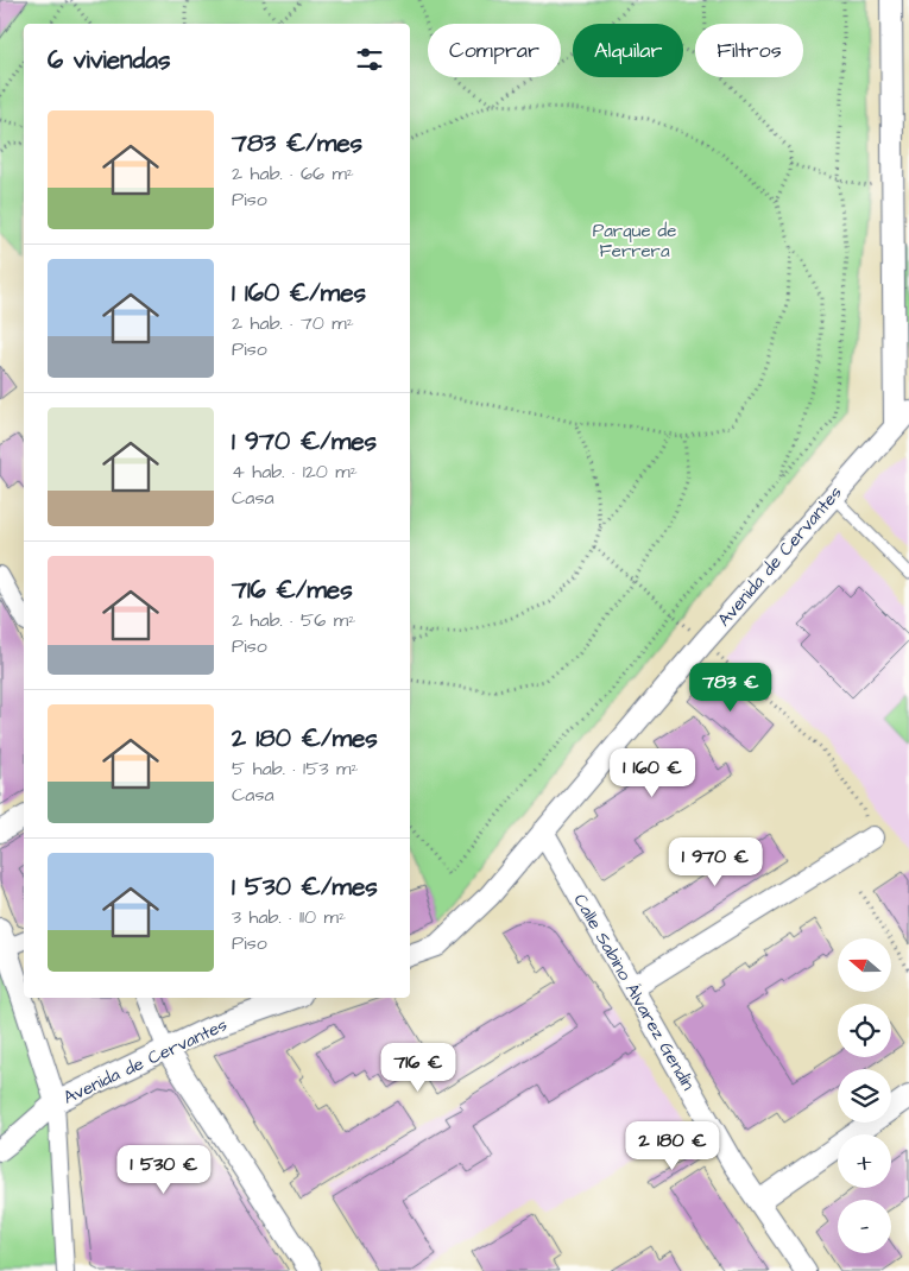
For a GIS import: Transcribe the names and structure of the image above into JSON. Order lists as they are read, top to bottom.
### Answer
{
  "streets": {
    "street": ["Avenida de Cervantes", "Calle Sabino Álvarez Gendín"]
  },
  "crossings": [
    ["Avenida de Cervantes", "Calle Sabino Álvarez Gendín"]
  ],
  "parks": ["Parque de Ferrera"],
  "north": "left",
  "page": {
    "chip": ["Comprar", "Alquilar", "Filtros"],
    "heading": "6 viviendas",
    "list": [
      {
        "name": "783 €/mes",
        "note": "2 hab. · 66 m² · Piso"
      },
      {
        "name": "1 160 €/mes",
        "note": "2 hab. · 70 m² · Piso"
      },
      {
        "name": "1 970 €/mes",
        "note": "4 hab. · 120 m² · Casa"
      },
      {
        "name": "716 €/mes",
        "note": "2 hab. · 56 m² · Piso"
      },
      {
        "name": "2 180 €/mes",
        "note": "5 hab. · 153 m² · Casa"
      },
      {
        "name": "1 530 €/mes",
        "note": "3 hab. · 110 m² · Piso"
      }
    ],
    "price": [
      "783 €",
      "1 160 €",
      "1 970 €",
      "716 €",
      "2 180 €",
      "1 530 €"
    ],
    "map_buttons": ["+", "−"]
  }
}
